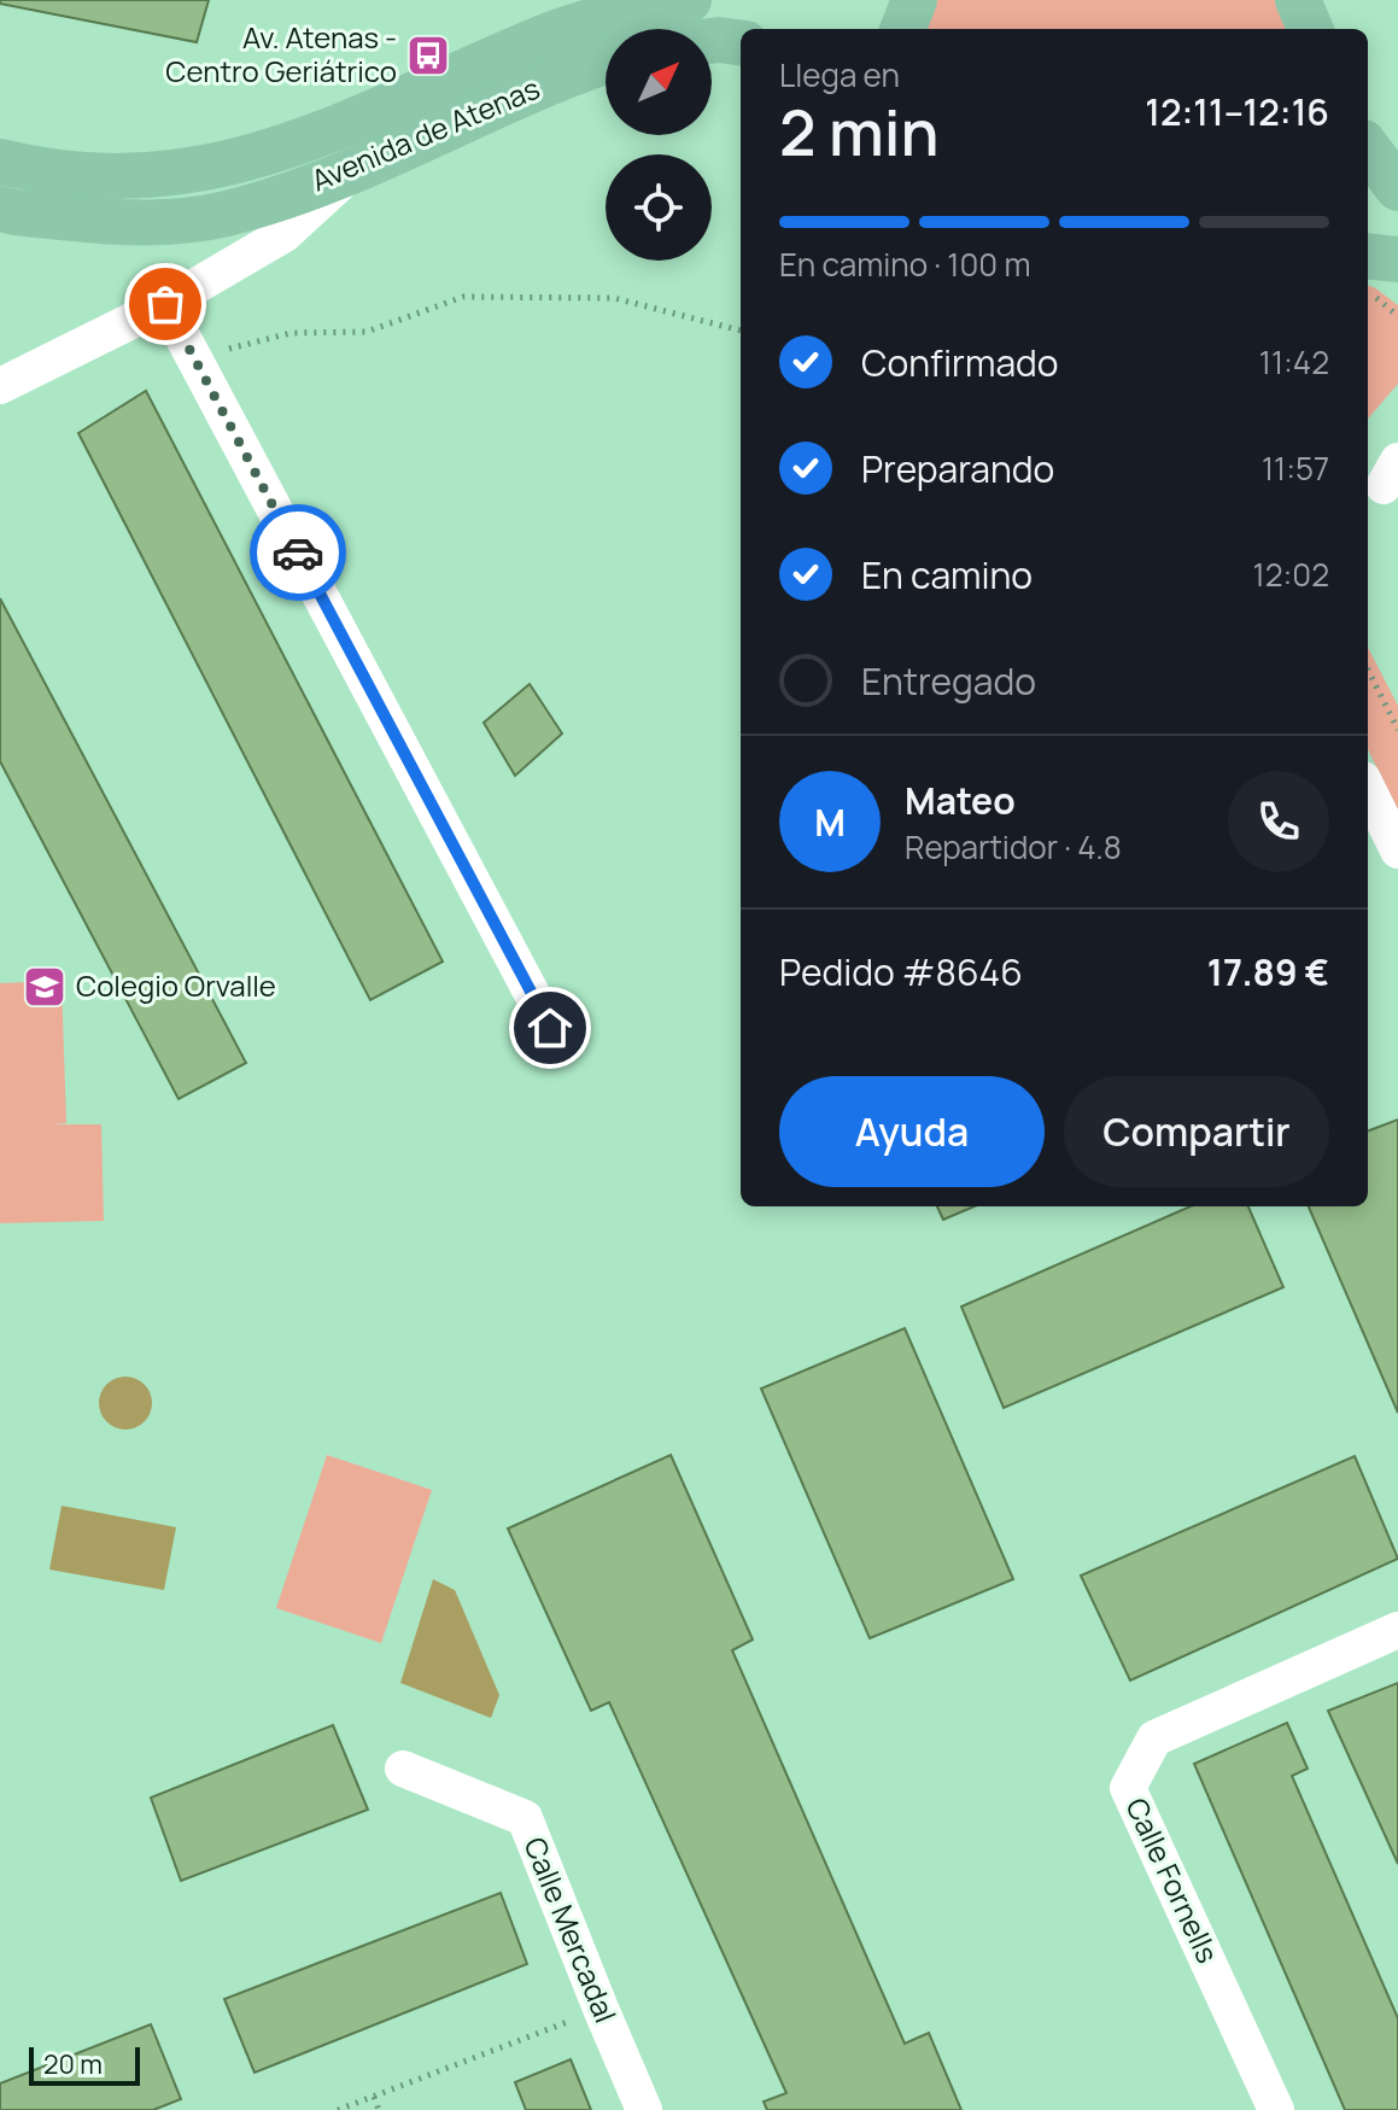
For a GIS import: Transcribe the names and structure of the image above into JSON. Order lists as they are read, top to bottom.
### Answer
{
  "streets": {
    "main road": ["Avenida de Atenas"],
    "street": ["Calle Fornells", "Calle Mercadal"]
  },
  "places": {
    "bus stop": ["Av. Atenas - Centro Geriátrico"],
    "school or university": ["Colegio Orvalle"]
  },
  "scale_bar": "20 m",
  "north": "top right",
  "page": {
    "heading": ["2 min", "Llega en", "12:11–12:16"],
    "panel": [
      "Mateo",
      "Repartidor · 4.8",
      "Pedido #8646",
      "17.89 €"
    ],
    "bar": "En camino · 100 m",
    "list": [
      ["Confirmado", "11:42"],
      ["Preparando", "11:57"],
      ["En camino", "12:02"],
      "Entregado"
    ],
    "round": "M",
    "buttons": ["Ayuda", "Compartir"],
    "scale": "20 m"
  }
}
